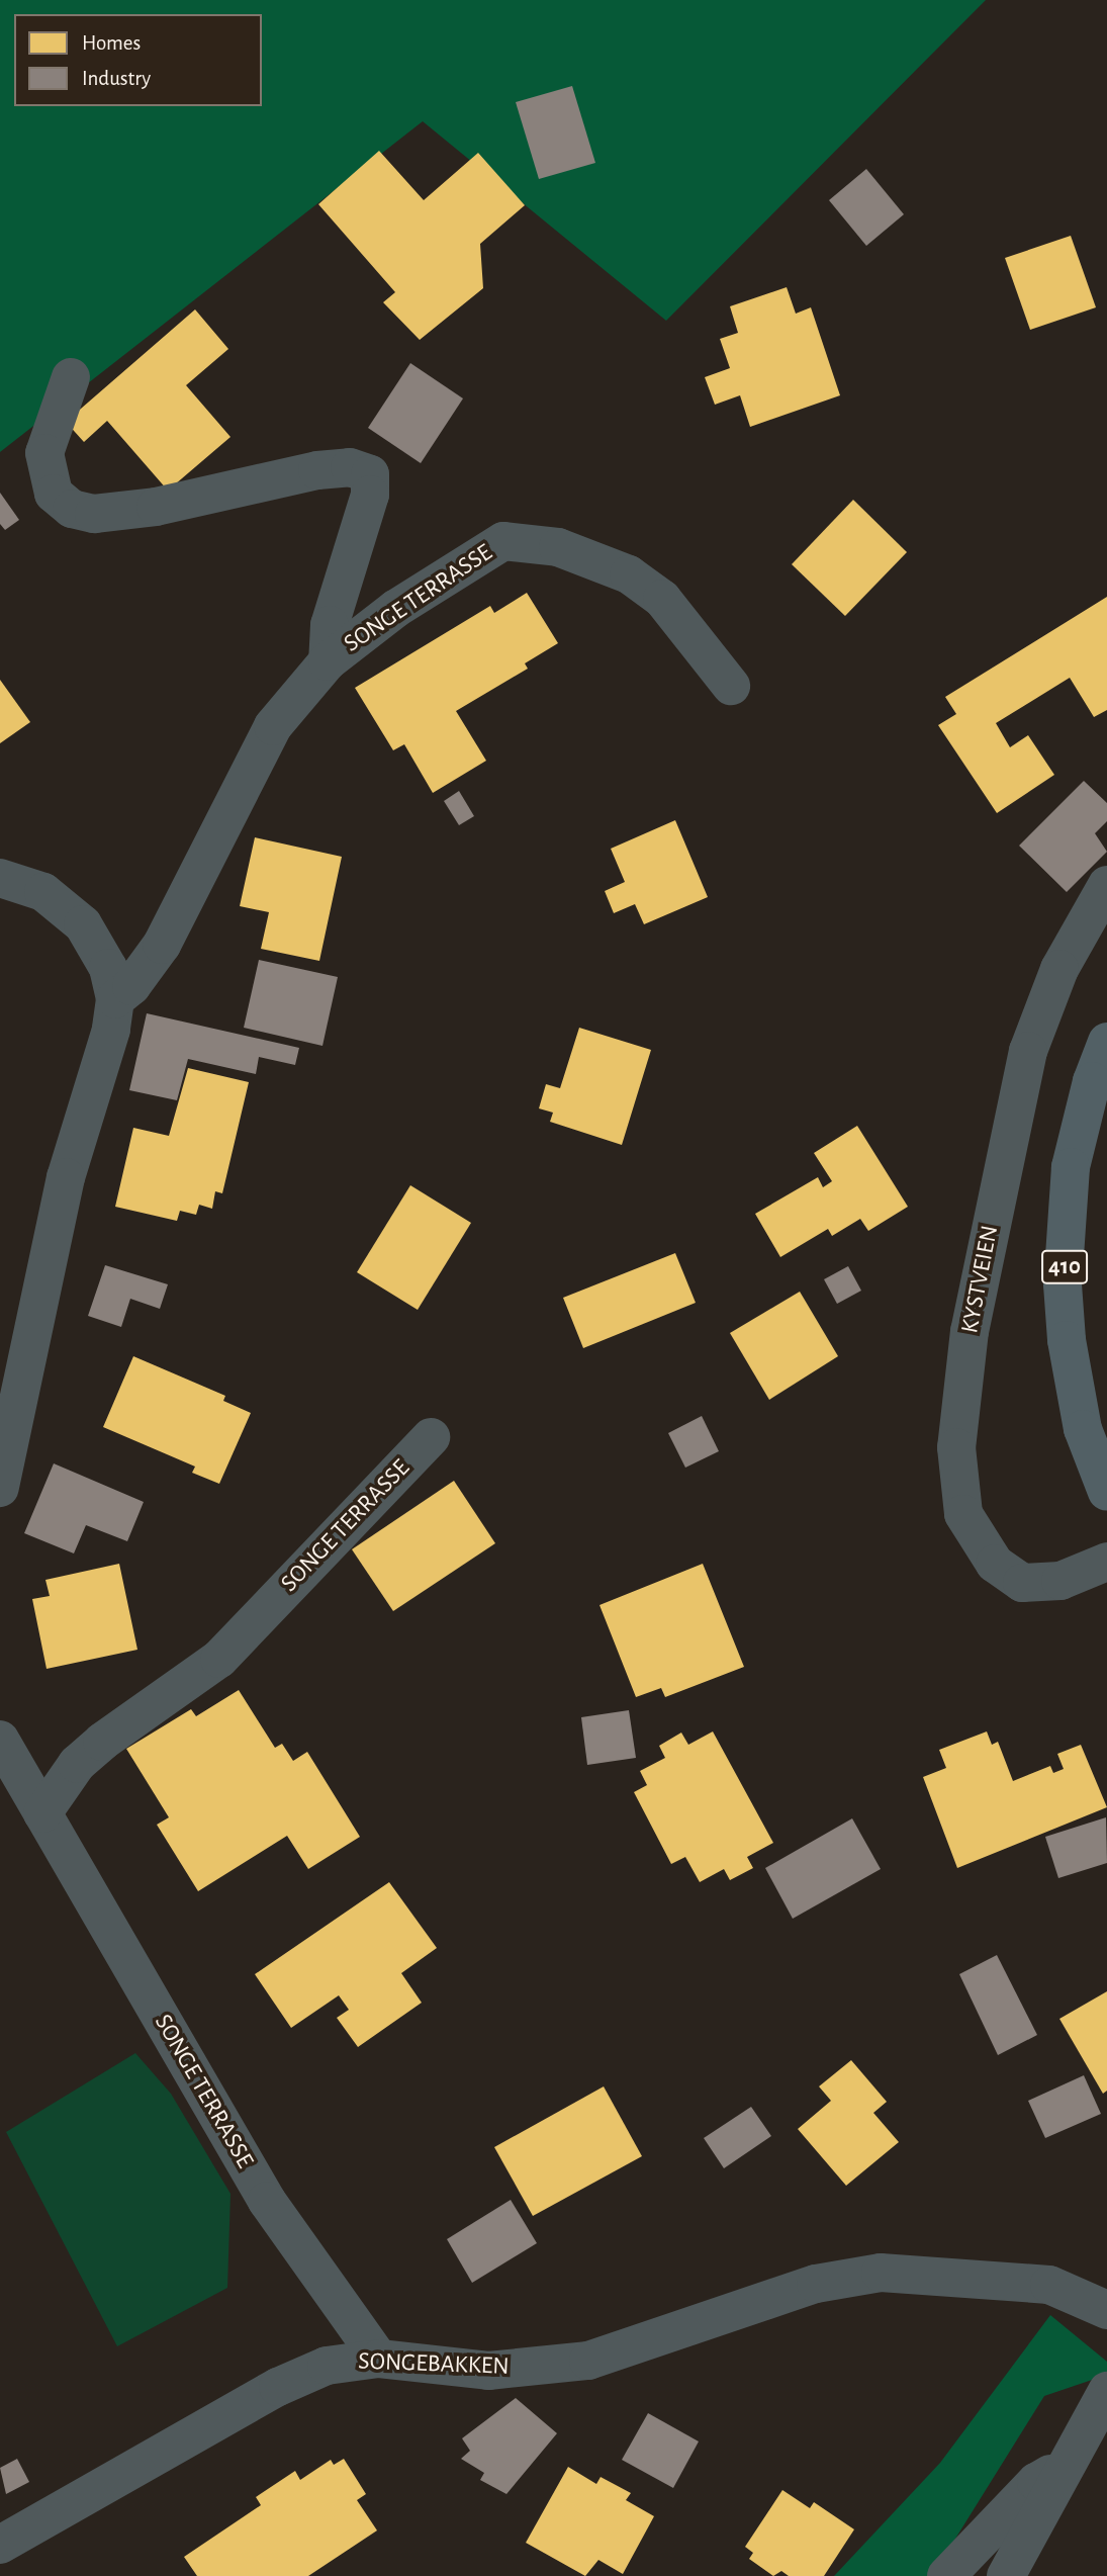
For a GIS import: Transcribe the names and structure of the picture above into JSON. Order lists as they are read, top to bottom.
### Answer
{
  "streets": {
    "main road": ["410"],
    "street": ["SONGE TERRASSE", "KYSTVEIEN", "SONGEBAKKEN"]
  },
  "crossings": [
    ["SONGE TERRASSE", "SONGEBAKKEN"]
  ],
  "legend": ["Homes", "Industry"]
}
